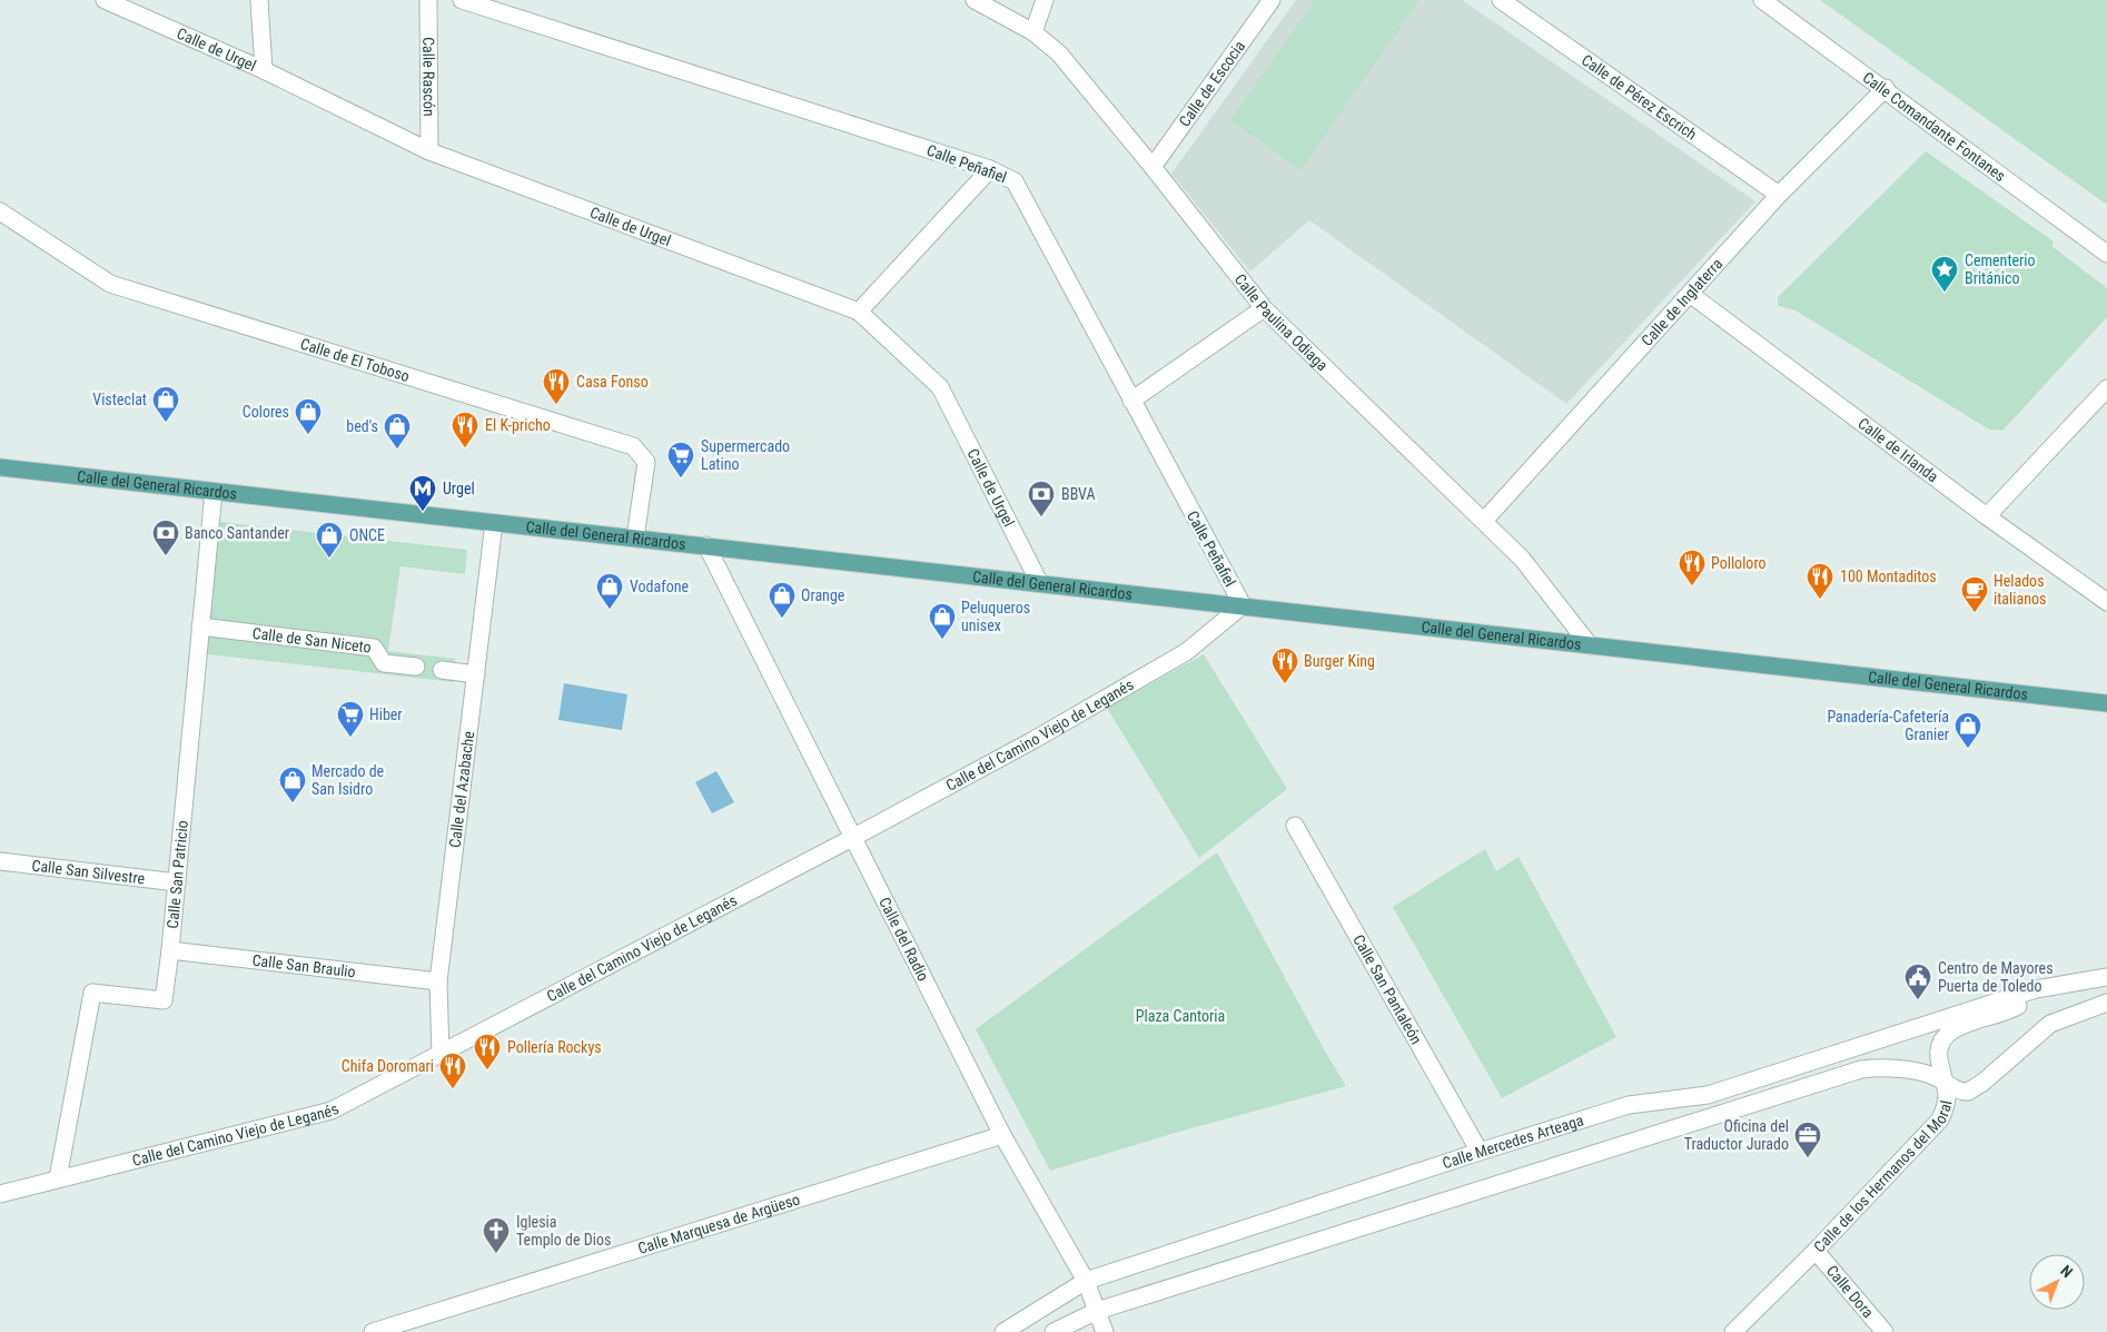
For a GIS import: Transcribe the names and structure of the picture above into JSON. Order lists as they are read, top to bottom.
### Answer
{
  "streets": {
    "main road": ["Calle del General Ricardos"],
    "street": [
      "Calle de Urgel",
      "Calle Rascón",
      "Calle de Escocia",
      "Calle de Pérez Escrich",
      "Calle Comandante Fontanes",
      "Calle Peñafiel",
      "Calle de Inglaterra",
      "Calle Paulina Odiaga",
      "Calle de El Toboso",
      "Calle de Irlanda",
      "Calle de San Niceto",
      "Calle del Camino Viejo de Leganés",
      "Calle del Azabache",
      "Calle San Silvestre",
      "Calle San Patricio",
      "Calle del Radio",
      "Calle San Braulio",
      "Calle San Pantaleón",
      "Calle Mercedes Arteaga",
      "Calle de los Hermanos del Moral",
      "Calle Marquesa de Argüeso",
      "Calle Dora"
    ]
  },
  "crossings": [
    ["Calle de Urgel", "Calle Rascón"],
    ["Calle de Urgel", "Calle del General Ricardos"],
    ["Calle de Escocia", "Calle Paulina Odiaga"],
    ["Calle de Pérez Escrich", "Calle de Inglaterra"],
    ["Calle Comandante Fontanes", "Calle de Inglaterra"],
    ["Calle Peñafiel", "Calle del General Ricardos"],
    ["Calle Peñafiel", "Calle del Camino Viejo de Leganés"],
    ["Calle de Inglaterra", "Calle Paulina Odiaga"],
    ["Calle de Inglaterra", "Calle de Irlanda"],
    ["Calle Paulina Odiaga", "Calle del General Ricardos"],
    ["Calle de El Toboso", "Calle del General Ricardos"],
    ["Calle del General Ricardos", "Calle del Camino Viejo de Leganés"],
    ["Calle del General Ricardos", "Calle del Azabache"],
    ["Calle del General Ricardos", "Calle San Patricio"],
    ["Calle del General Ricardos", "Calle del Radio"],
    ["Calle de San Niceto", "Calle San Patricio"],
    ["Calle del Camino Viejo de Leganés", "Calle del Azabache"],
    ["Calle del Camino Viejo de Leganés", "Calle San Patricio"],
    ["Calle del Camino Viejo de Leganés", "Calle del Radio"],
    ["Calle del Azabache", "Calle San Braulio"],
    ["Calle San Silvestre", "Calle San Patricio"],
    ["Calle San Patricio", "Calle San Braulio"],
    ["Calle del Radio", "Calle Mercedes Arteaga"],
    ["Calle del Radio", "Calle Marquesa de Argüeso"],
    ["Calle San Pantaleón", "Calle Mercedes Arteaga"],
    ["Calle de los Hermanos del Moral", "Calle Dora"]
  ],
  "parks": ["Plaza Cantoria"],
  "places": {
    "place": ["Cementerio Británico"],
    "restaurant": [
      "Casa Fonso",
      "El K-pricho",
      "Polloloro",
      "100 Montaditos",
      "Burger King",
      "Pollería Rockys",
      "Chifa Doromari"
    ],
    "shop": [
      "Visteclat",
      "Colores",
      "bed's",
      "ONCE",
      "Vodafone",
      "Orange",
      "Peluqueros unisex",
      "Panadería-Cafetería Granier",
      "Mercado de San Isidro"
    ],
    "supermarket": ["Supermercado Latino", "Hiber"],
    "metro station": ["Urgel"],
    "bank": ["BBVA", "Banco Santander"],
    "cafe": ["Helados italianos"],
    "public building": ["Centro de Mayores Puerta de Toledo"],
    "office": ["Oficina del Traductor Jurado"],
    "church": ["Iglesia Templo de Dios"]
  },
  "north": "top right"
}
